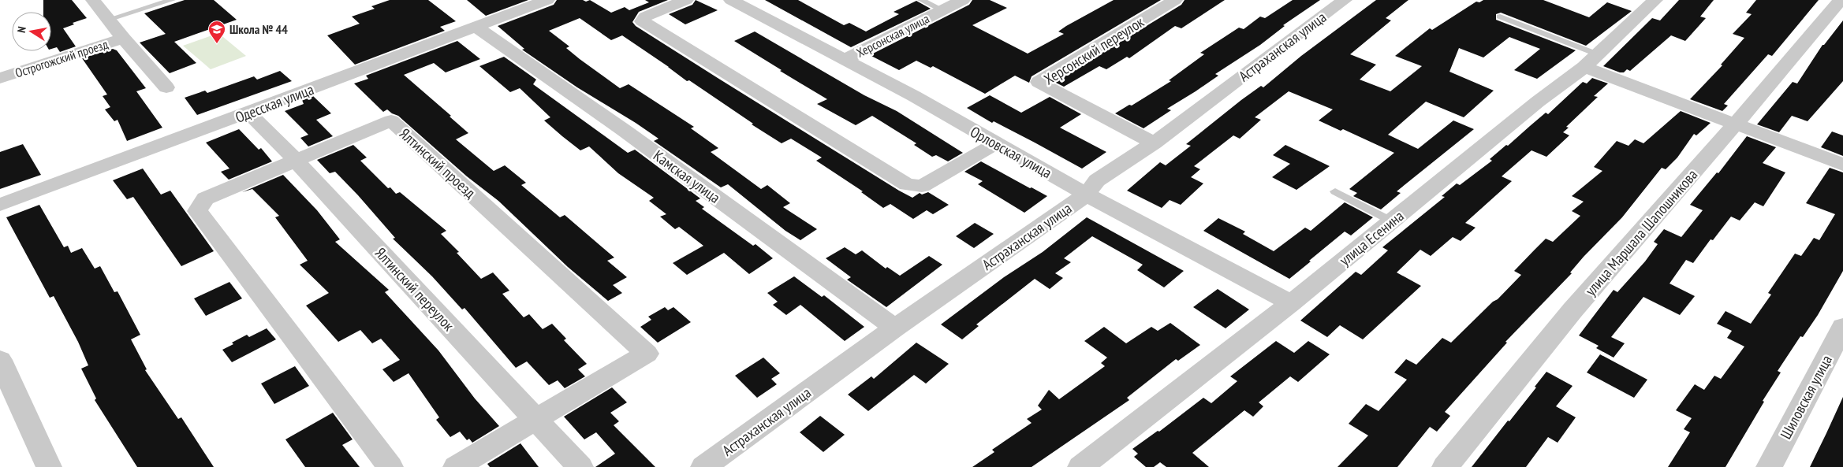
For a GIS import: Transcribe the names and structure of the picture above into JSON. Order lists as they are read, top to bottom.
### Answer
{
  "streets": {
    "street": [
      "Херсонская улица",
      "Астраханская улица",
      "Херсонский переулок",
      "Острогожский проезд",
      "Одесская улица",
      "Орловская улица",
      "Ялтинский проезд",
      "Камская улица",
      "улица Маршала Шапошникова",
      "улица Есенина",
      "Ялтинский переулок",
      "Шиловская улица"
    ]
  },
  "crossings": [
    ["Херсонская улица", "Орловская улица"],
    ["Астраханская улица", "Херсонский переулок"],
    ["Астраханская улица", "Орловская улица"],
    ["Астраханская улица", "Камская улица"],
    ["Одесская улица", "Камская улица"],
    ["Одесская улица", "Ялтинский переулок"],
    ["Орловская улица", "улица Есенина"],
    ["Ялтинский проезд", "Ялтинский переулок"]
  ],
  "places": {
    "school or university": ["Школа № 44"]
  },
  "north": "left"
}
